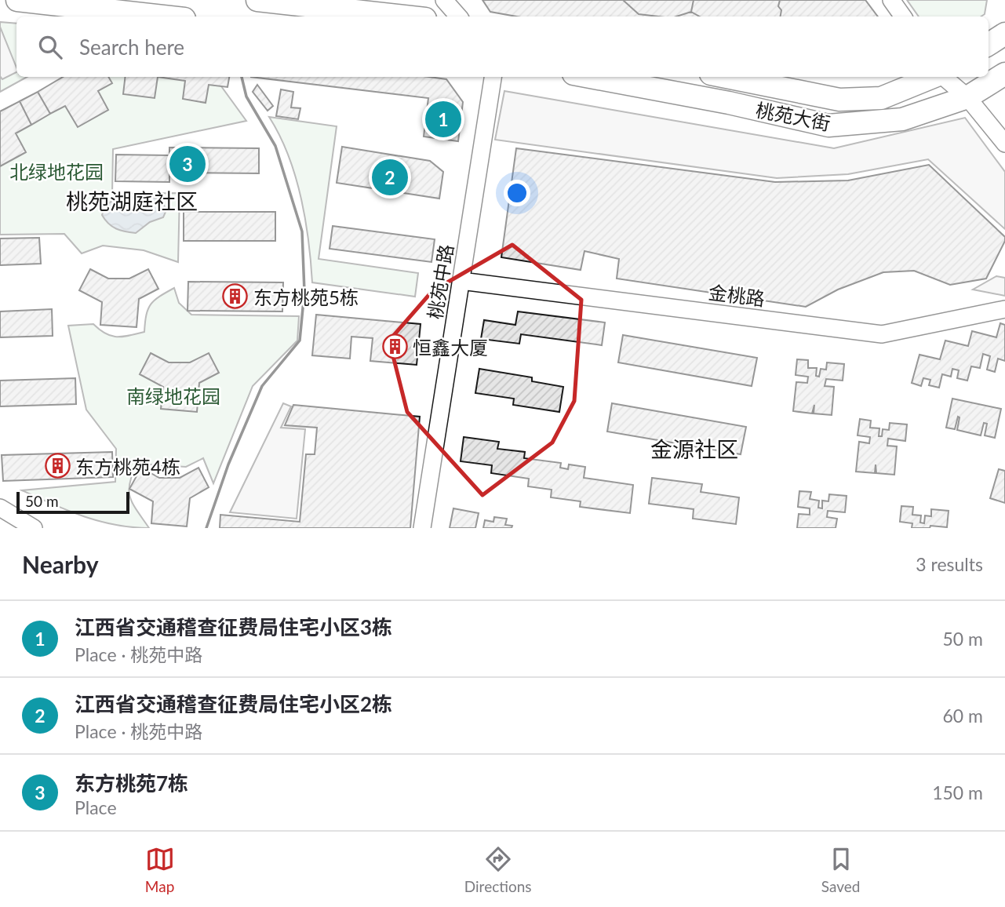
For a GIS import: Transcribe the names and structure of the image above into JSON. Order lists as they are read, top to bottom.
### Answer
{
  "streets": {
    "main road": ["桃苑大街"],
    "street": ["桃苑中路", "金桃路"]
  },
  "crossings": [
    ["桃苑中路", "金桃路"]
  ],
  "districts": ["桃苑湖庭社区", "金源社区"],
  "parks": ["北绿地花园", "南绿地花园"],
  "places": {
    "building": ["东方桃苑5栋", "恒鑫大厦", "东方桃苑4栋"]
  },
  "scale_bar": "50 m",
  "page": {
    "search": "Search here",
    "pins": ["1", "3", "2"],
    "scale": "50 m",
    "heading": ["Nearby", "3 results"],
    "list": [
      {
        "mark": "1",
        "name": "江西省交通稽查征费局住宅小区3栋",
        "note": "Place · 桃苑中路",
        "value": "50 m"
      },
      {
        "mark": "2",
        "name": "江西省交通稽查征费局住宅小区2栋",
        "note": "Place · 桃苑中路",
        "value": "60 m"
      },
      {
        "mark": "3",
        "name": "东方桃苑7栋",
        "note": "Place",
        "value": "150 m"
      }
    ],
    "nav": ["Map", "Directions", "Saved"]
  }
}
